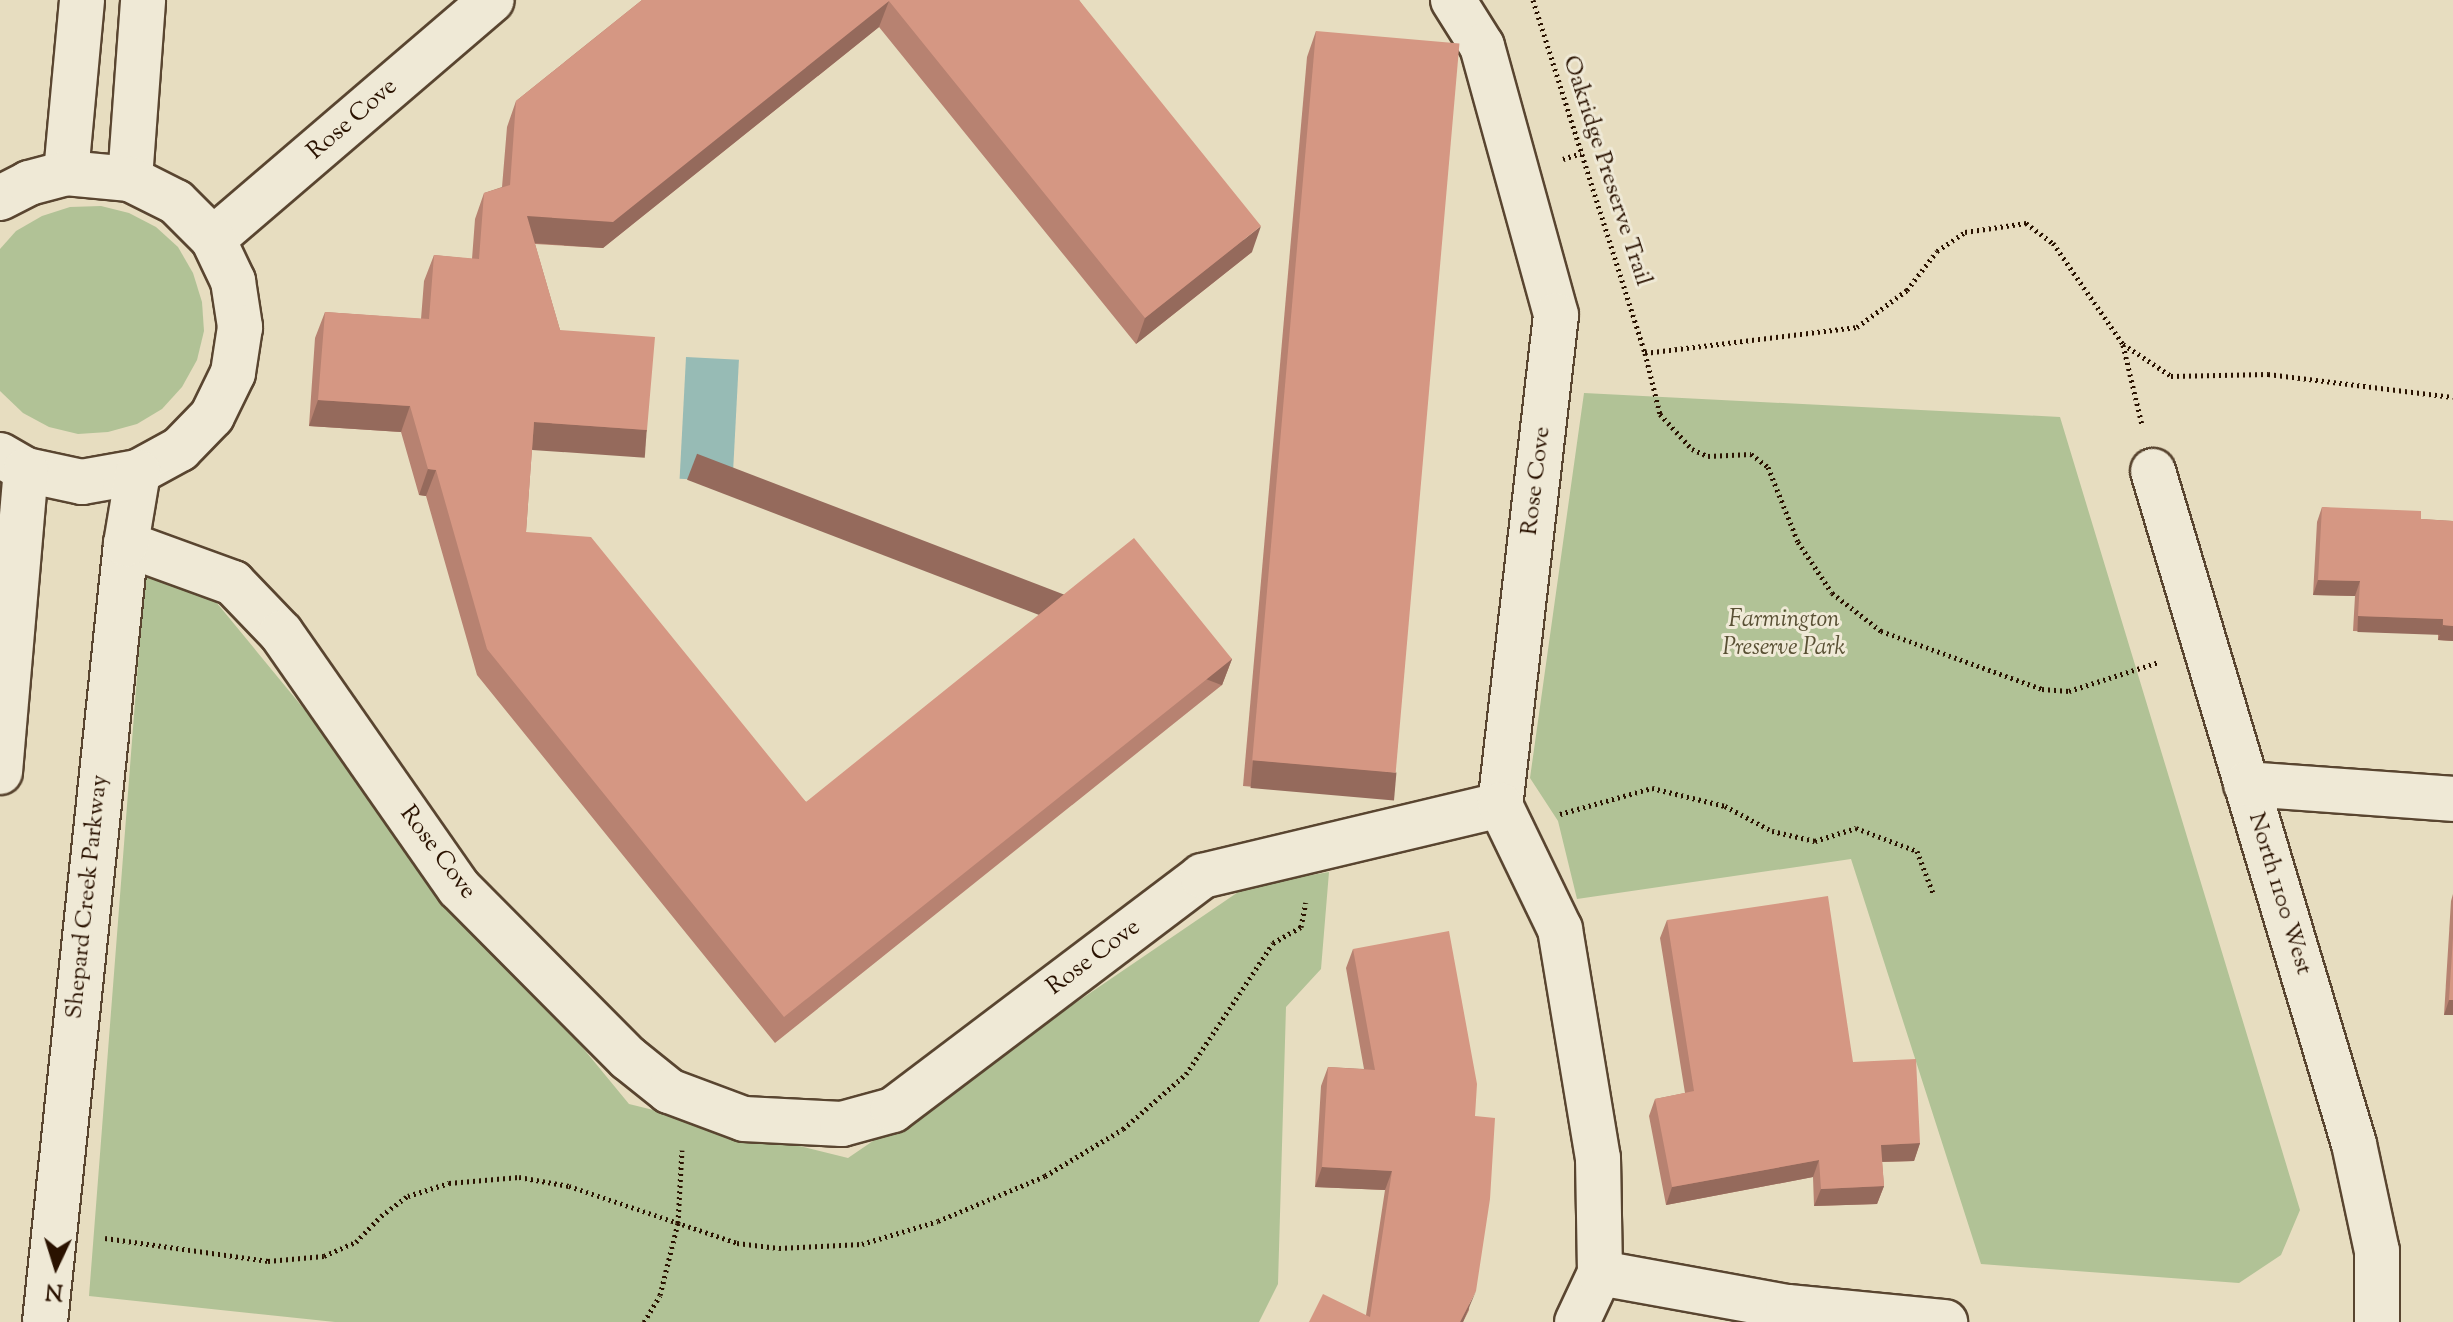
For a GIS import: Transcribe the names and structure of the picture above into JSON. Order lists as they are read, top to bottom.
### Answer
{
  "streets": {
    "street": ["Rose Cove", "North 1100 West", "Shepard Creek Parkway"],
    "path": ["Oakridge Preserve Trail"]
  },
  "crossings": [
    ["Rose Cove", "Shepard Creek Parkway"],
    ["Oakridge Preserve Trail", "North 1100 West"]
  ],
  "parks": ["Farmington Preserve Park"],
  "north": "bottom"
}
